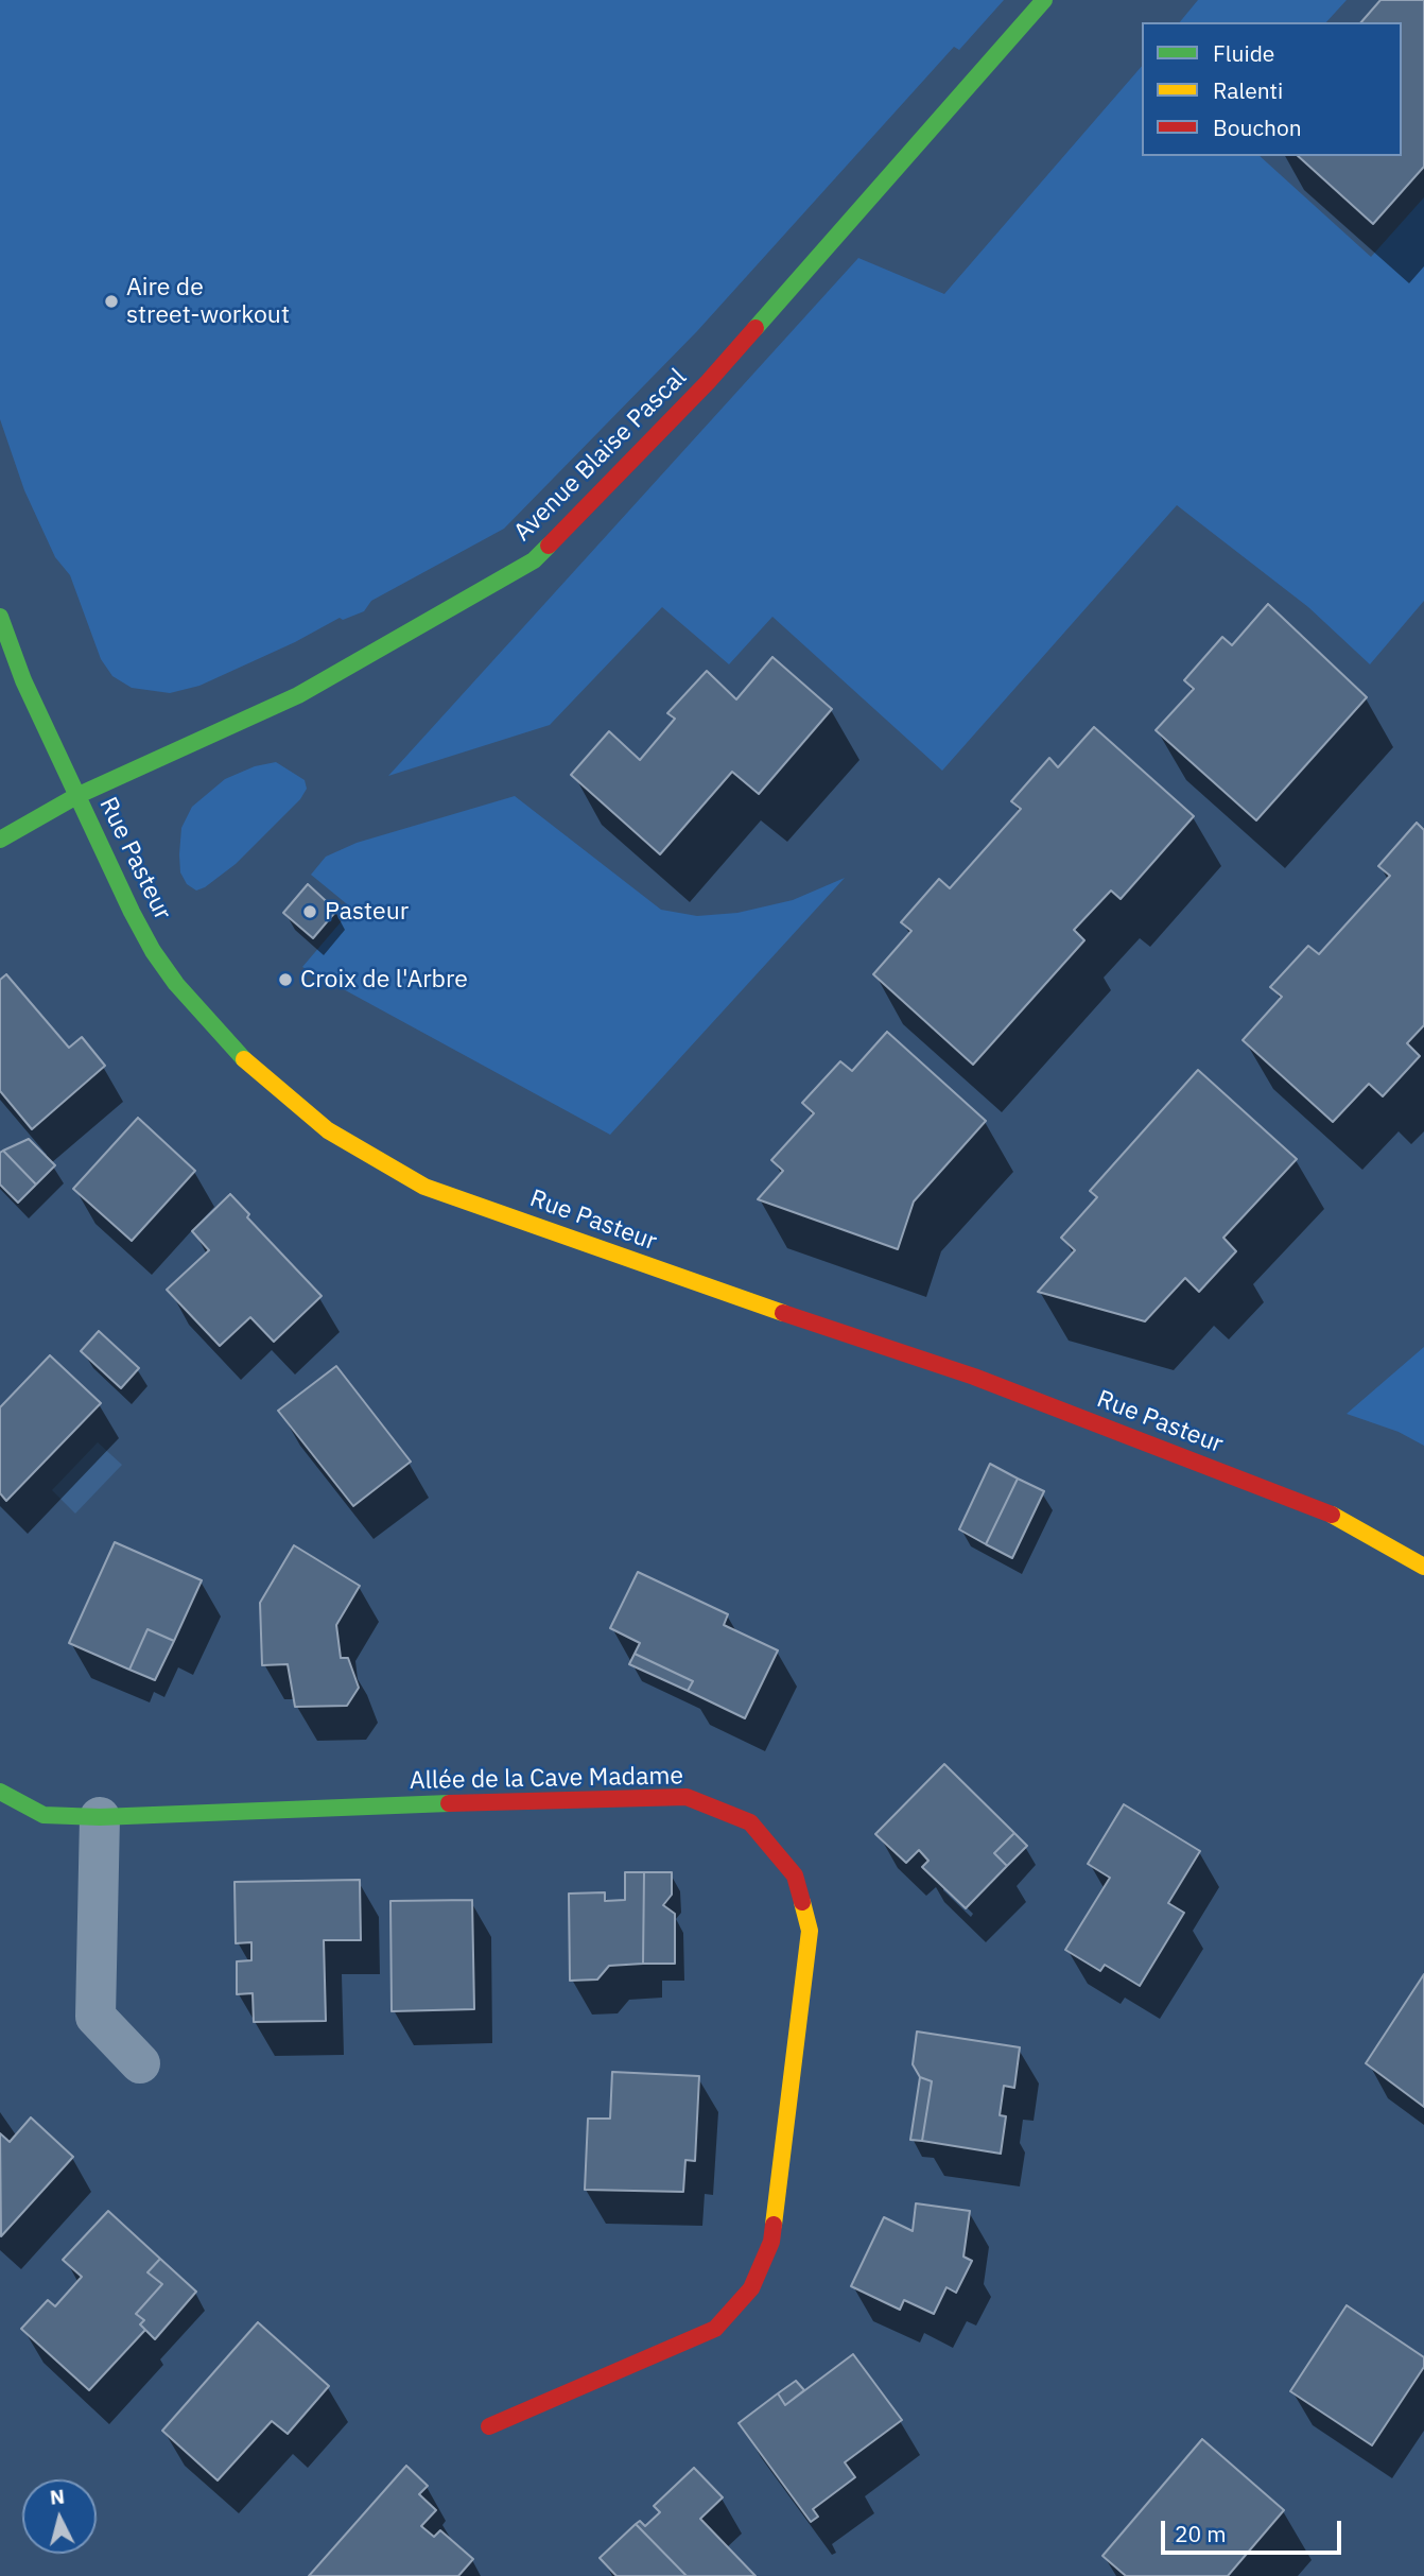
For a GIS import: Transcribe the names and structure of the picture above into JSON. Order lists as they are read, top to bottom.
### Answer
{
  "streets": {
    "street": ["Avenue Blaise Pascal", "Rue Pasteur", "Allée de la Cave Madame"]
  },
  "crossings": [
    ["Avenue Blaise Pascal", "Rue Pasteur"]
  ],
  "places": ["Aire de street-workout", "Pasteur", "Croix de l'Arbre"],
  "legend": ["Fluide", "Ralenti", "Bouchon"],
  "scale_bar": "20 m",
  "north": "top"
}
